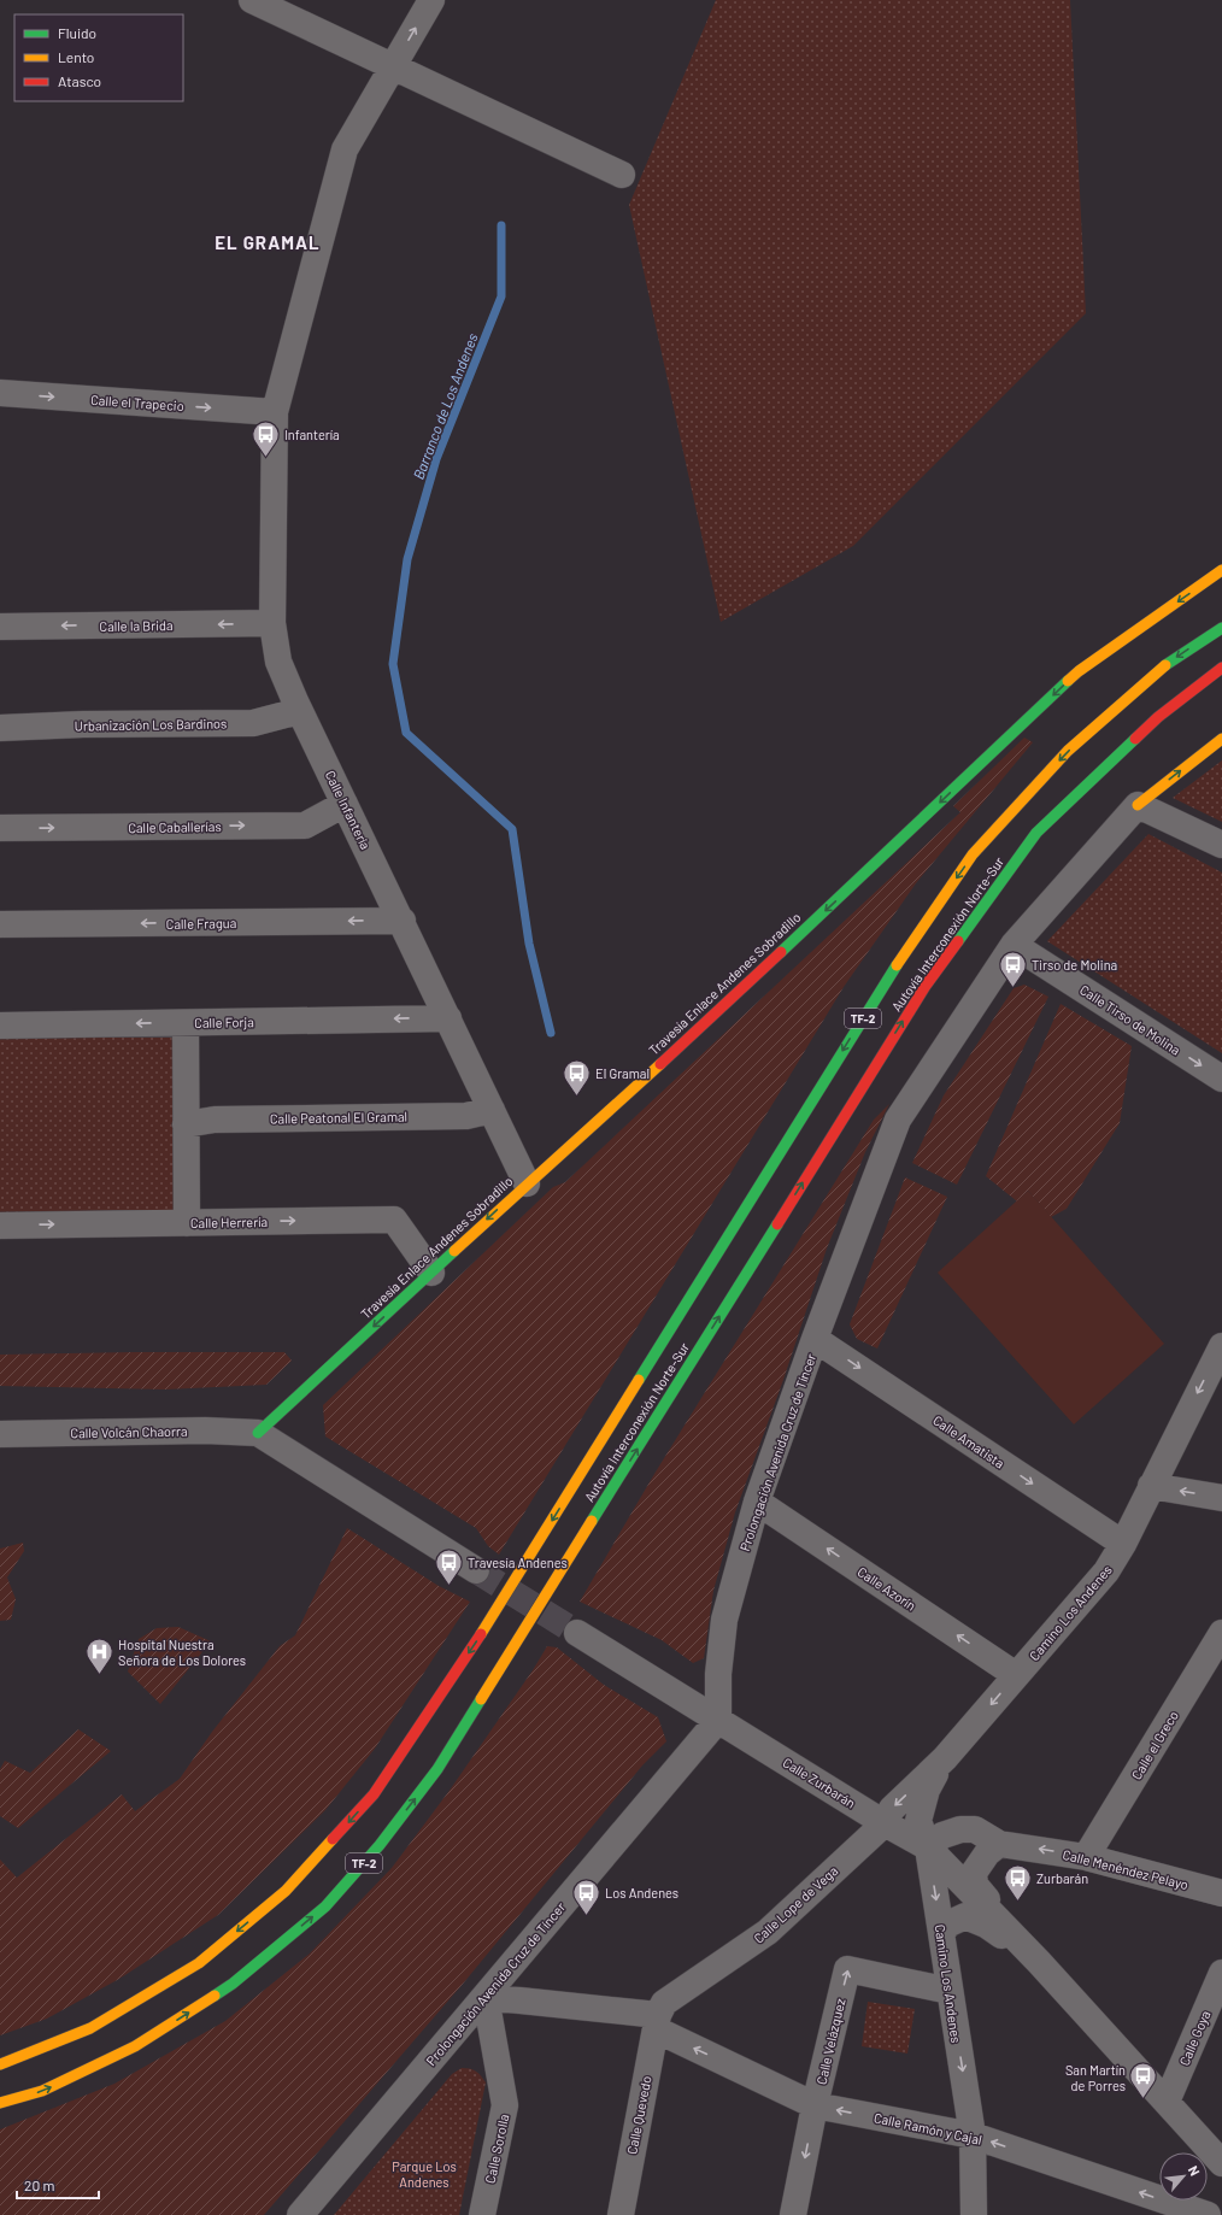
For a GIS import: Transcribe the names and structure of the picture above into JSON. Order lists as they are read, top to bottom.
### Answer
{
  "streets": {
    "main road": ["Autovía Interconexión Norte-Sur", "Travesía Enlace Andenes Sobradillo", "TF-2"],
    "street": [
      "Calle el Trapecio",
      "Calle la Brida",
      "Urbanización Los Bardinos",
      "Calle Infantería",
      "Calle Caballerías",
      "Calle Fragua",
      "Calle Tirso de Molina",
      "Calle Forja",
      "Calle Peatonal El Gramal",
      "Calle Herrería",
      "Calle Volcán Chaorra",
      "Calle Amatista",
      "Prolongación Avenida Cruz de Tíncer",
      "Calle Azorín",
      "Camino Los Andenes",
      "Calle el Greco",
      "Calle Zurbarán",
      "Calle Menéndez Pelayo",
      "Calle Lope de Vega",
      "Calle Goya",
      "Calle Velázquez",
      "Calle Quevedo",
      "Calle Ramón y Cajal",
      "Calle Sorolla"
    ]
  },
  "crossings": [
    ["Calle el Trapecio", "Calle Infantería"],
    ["Calle la Brida", "Calle Infantería"],
    ["Urbanización Los Bardinos", "Calle Infantería"],
    ["Calle Infantería", "Calle Caballerías"],
    ["Calle Infantería", "Calle Fragua"],
    ["Calle Infantería", "Travesía Enlace Andenes Sobradillo"],
    ["Calle Infantería", "Calle Forja"],
    ["Calle Infantería", "Calle Peatonal El Gramal"],
    ["Travesía Enlace Andenes Sobradillo", "Calle Herrería"],
    ["Travesía Enlace Andenes Sobradillo", "Calle Volcán Chaorra"],
    ["Calle Tirso de Molina", "Prolongación Avenida Cruz de Tíncer"],
    ["Calle Amatista", "Prolongación Avenida Cruz de Tíncer"],
    ["Calle Amatista", "Camino Los Andenes"],
    ["Prolongación Avenida Cruz de Tíncer", "Calle Azorín"],
    ["Prolongación Avenida Cruz de Tíncer", "Calle Zurbarán"],
    ["Prolongación Avenida Cruz de Tíncer", "Calle Ramón y Cajal"],
    ["Prolongación Avenida Cruz de Tíncer", "Calle Sorolla"],
    ["Calle Azorín", "Camino Los Andenes"],
    ["Camino Los Andenes", "Calle Zurbarán"],
    ["Camino Los Andenes", "Calle Menéndez Pelayo"],
    ["Camino Los Andenes", "Calle Lope de Vega"],
    ["Camino Los Andenes", "Calle Velázquez"],
    ["Camino Los Andenes", "Calle Ramón y Cajal"],
    ["Calle el Greco", "Calle Menéndez Pelayo"],
    ["Calle Zurbarán", "Calle Menéndez Pelayo"],
    ["Calle Zurbarán", "Calle Lope de Vega"],
    ["Calle Zurbarán", "Calle Goya"],
    ["Calle Lope de Vega", "Calle Quevedo"],
    ["Calle Lope de Vega", "Calle Ramón y Cajal"],
    ["Calle Velázquez", "Calle Ramón y Cajal"],
    ["Calle Quevedo", "Calle Ramón y Cajal"],
    ["Calle Ramón y Cajal", "Calle Sorolla"]
  ],
  "one_way": [
    "Calle el Trapecio",
    "Calle la Brida",
    "Calle Caballerías",
    "Calle Fragua",
    "Travesía Enlace Andenes Sobradillo",
    "Calle Forja",
    "Calle Herrería",
    "Calle Amatista",
    "Calle Azorín",
    "Camino Los Andenes",
    "Calle Ramón y Cajal"
  ],
  "districts": ["EL GRAMAL"],
  "water": ["Barranco de Los Andenes"],
  "parks": ["Parque Los Andenes"],
  "places": {
    "bus stop": [
      "Infantería",
      "Tirso de Molina",
      "El Gramal",
      "Travesía Andenes",
      "Zurbarán",
      "Los Andenes",
      "San Martín de Porres"
    ],
    "hospital": ["Hospital Nuestra Señora de Los Dolores"]
  },
  "legend": ["Fluido", "Lento", "Atasco"],
  "scale_bar": "20 m",
  "north": "top right"
}
